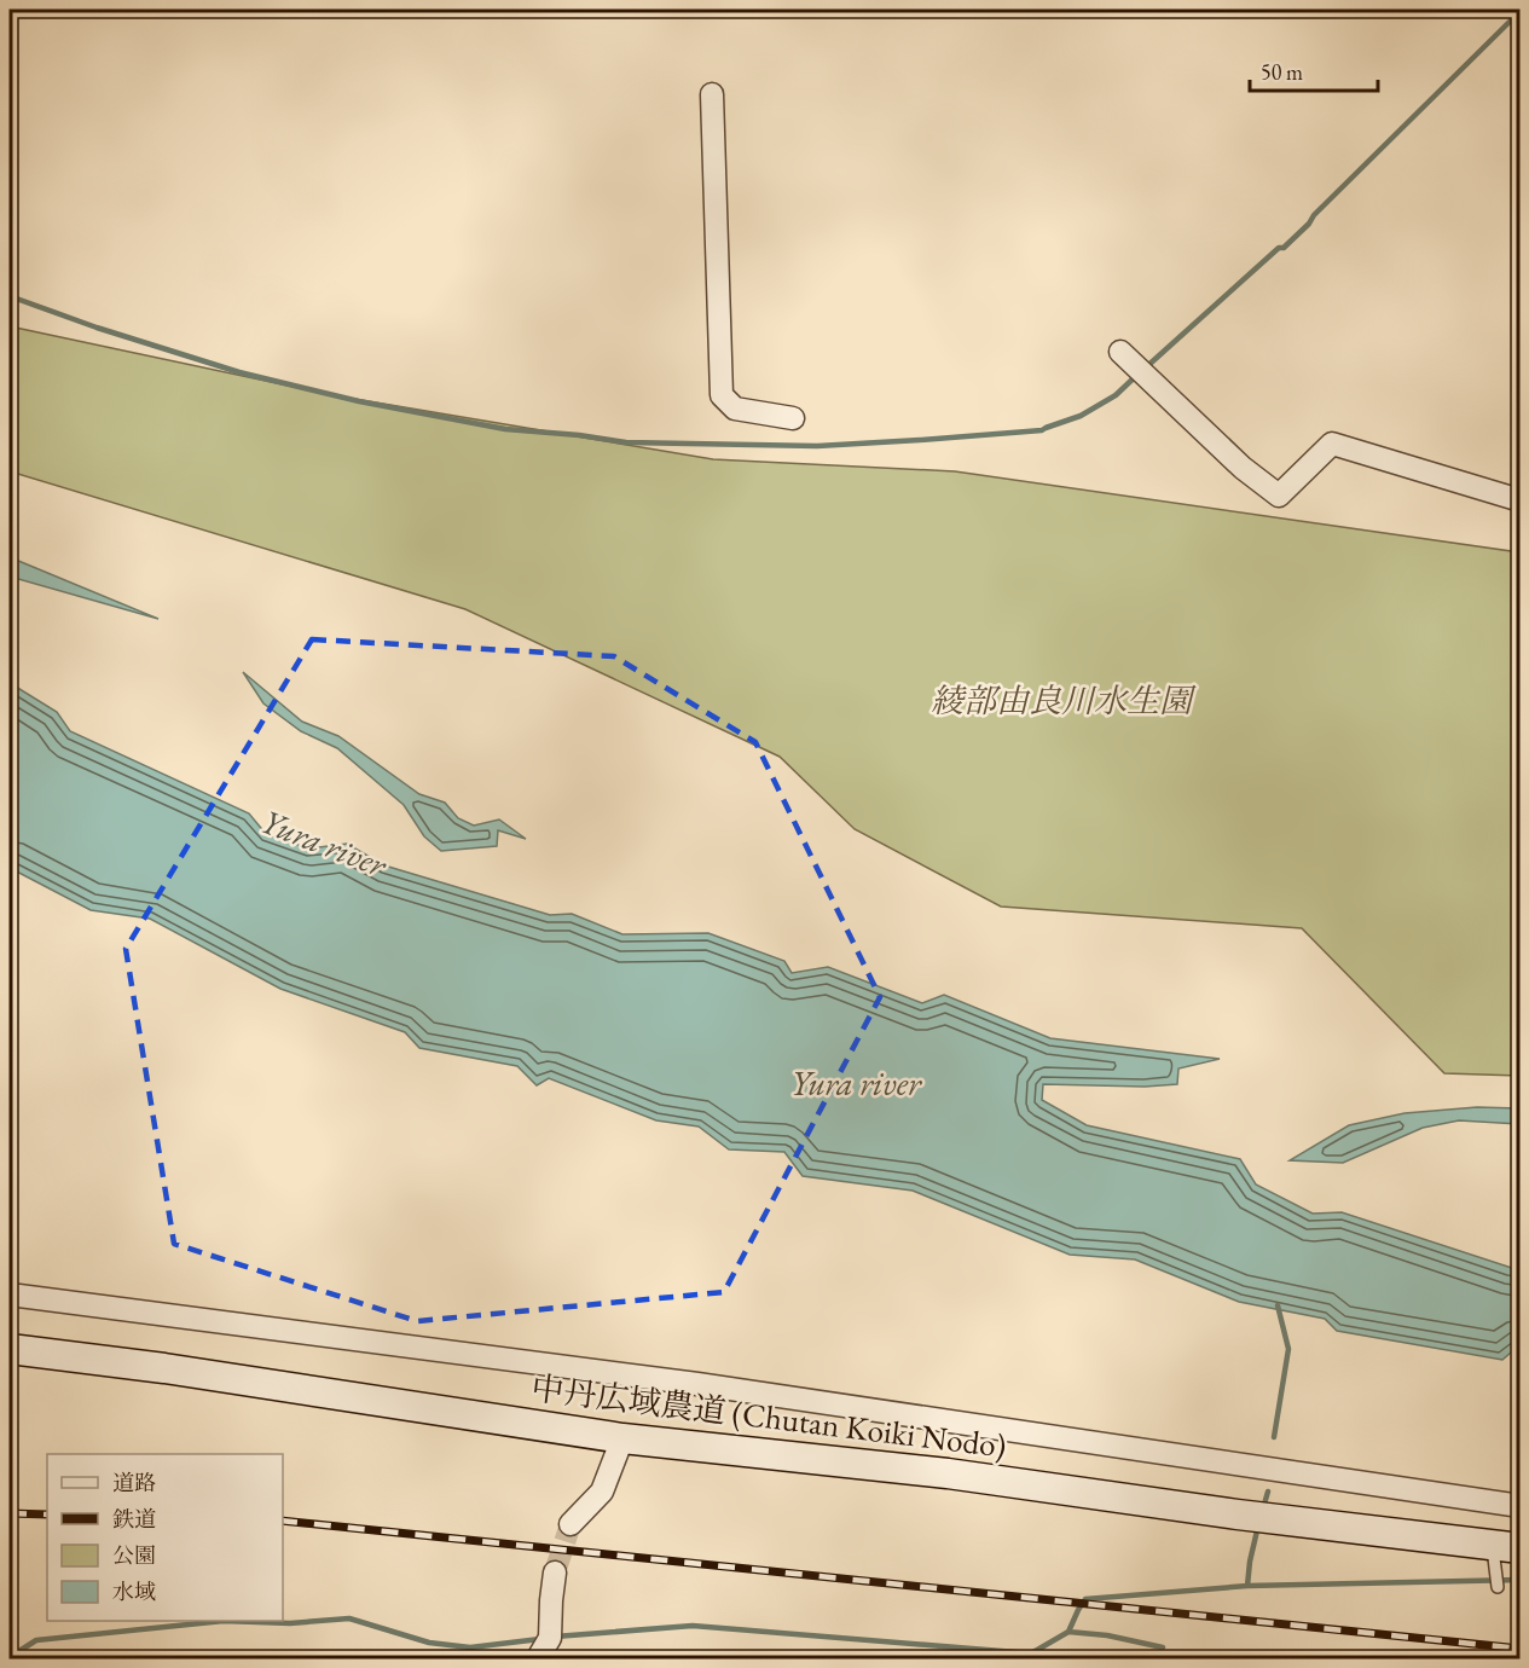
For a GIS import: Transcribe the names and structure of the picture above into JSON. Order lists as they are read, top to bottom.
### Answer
{
  "streets": {
    "street": ["中丹広域農道 (Chutan Koiki Nodo)"]
  },
  "water": ["Yura river"],
  "parks": ["綾部由良川水生園"],
  "legend": [
    "道路",
    "鉄道",
    "公園",
    "水域"
  ],
  "scale_bar": "50 m"
}
